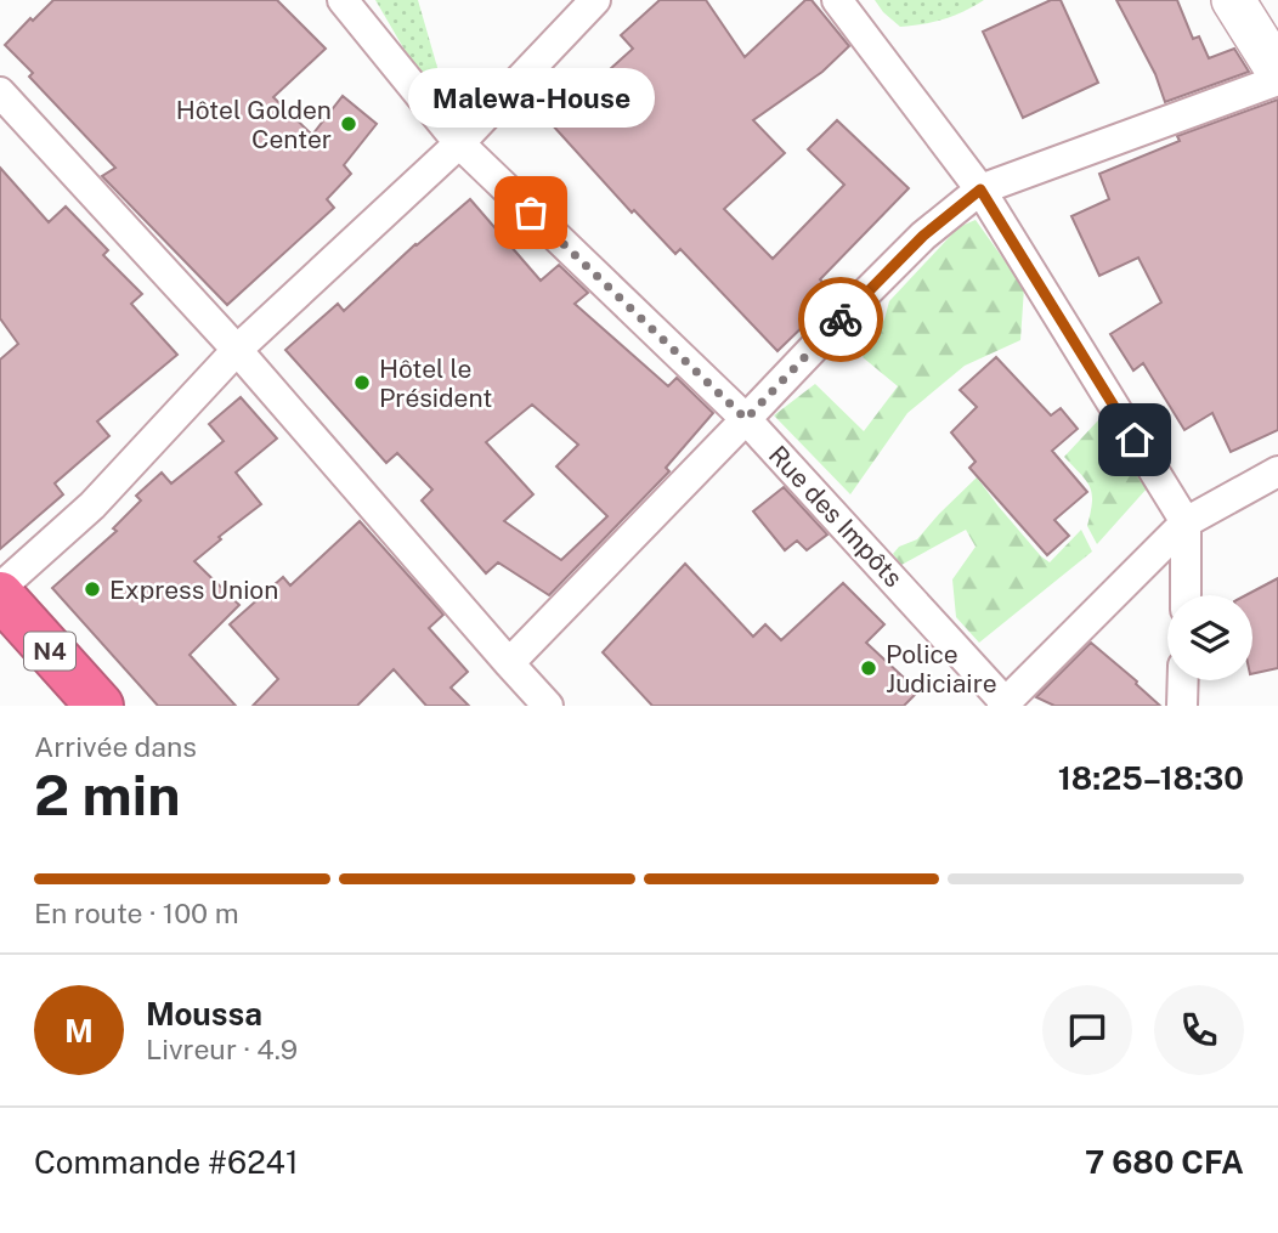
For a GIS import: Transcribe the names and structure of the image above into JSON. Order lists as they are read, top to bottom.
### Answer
{
  "streets": {
    "highway": ["N4"],
    "street": ["Rue des Impôts"]
  },
  "places": [
    "Hôtel Golden Center",
    "Malewa-House",
    "Hôtel le Président",
    "Express Union",
    "Police Judiciaire"
  ],
  "page": {
    "bubble": "Malewa-House",
    "heading": ["2 min", "Arrivée dans", "18:25–18:30"],
    "panel": [
      "Moussa",
      "Livreur · 4.9",
      "Commande #6241",
      "7 680 CFA"
    ],
    "bar": "En route · 100 m",
    "round": "M"
  }
}
